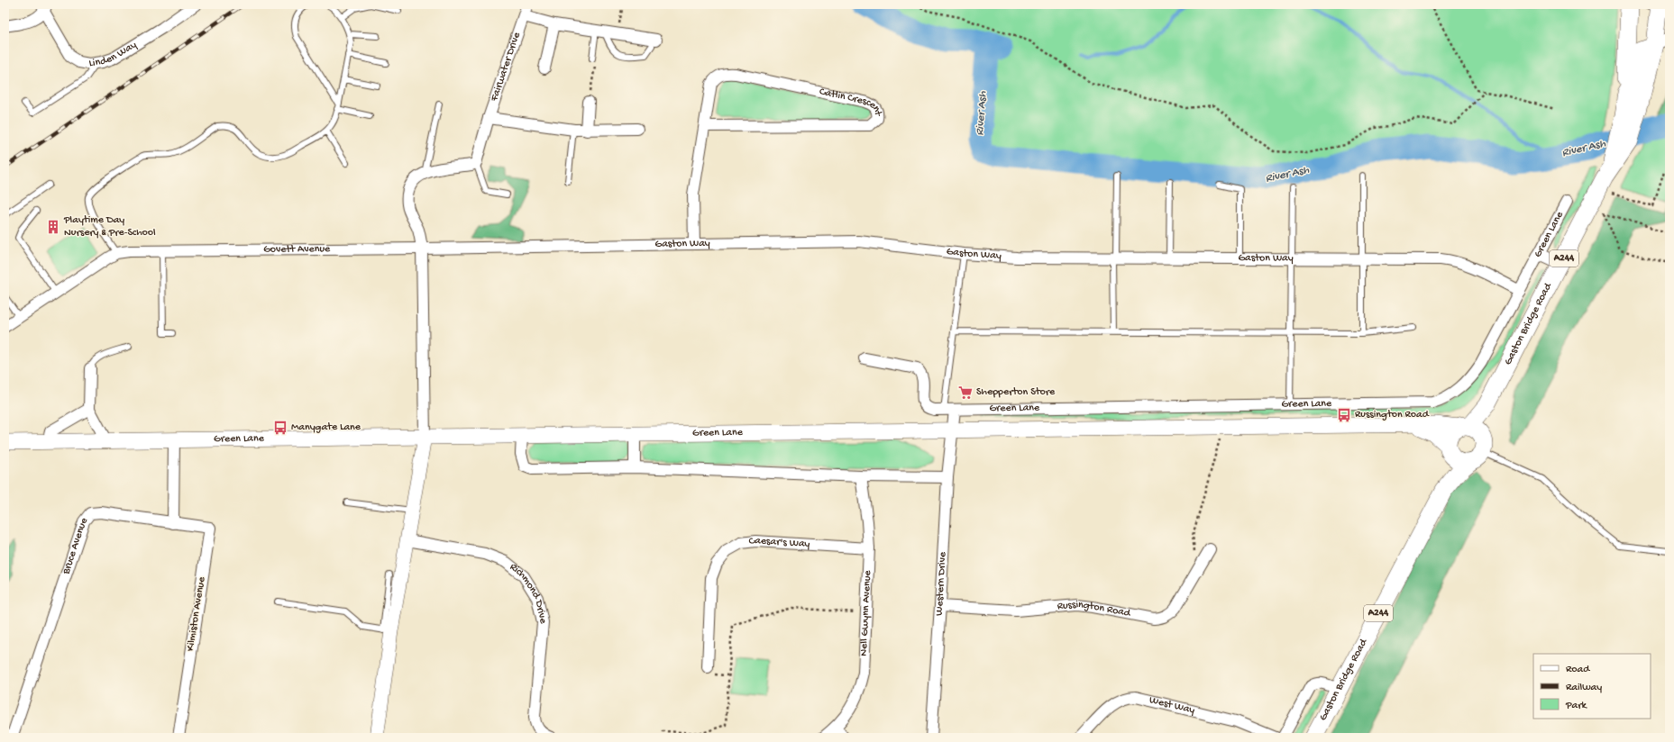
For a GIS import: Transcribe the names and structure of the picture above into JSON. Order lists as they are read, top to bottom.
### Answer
{
  "streets": {
    "main road": ["Green Lane", "A244", "Gaston Bridge Road"],
    "street": [
      "Linden Way",
      "Fairwater Drive",
      "Catlin Crescent",
      "Gaston Way",
      "Govett Avenue",
      "Caesar's Way",
      "Bruce Avenue",
      "Western Drive",
      "Richmond Drive",
      "Russington Road",
      "Nell Gwynn Avenue",
      "Kilmiston Avenue",
      "West Way"
    ]
  },
  "crossings": [
    ["Catlin Crescent", "Gaston Way"],
    ["Green Lane", "Gaston Way"],
    ["Green Lane", "Gaston Bridge Road"],
    ["Green Lane", "Western Drive"],
    ["Gaston Way", "Govett Avenue"],
    ["A244", "Gaston Bridge Road"],
    ["Caesar's Way", "Nell Gwynn Avenue"],
    ["Bruce Avenue", "Kilmiston Avenue"],
    ["Western Drive", "Russington Road"]
  ],
  "water": ["River Ash"],
  "places": {
    "building": ["Playtime Day Nursery & Pre-School"],
    "supermarket": ["Shepperton Store"],
    "bus stop": ["Russington Road", "Manygate Lane"]
  },
  "legend": ["Road", "Railway", "Park"]
}
